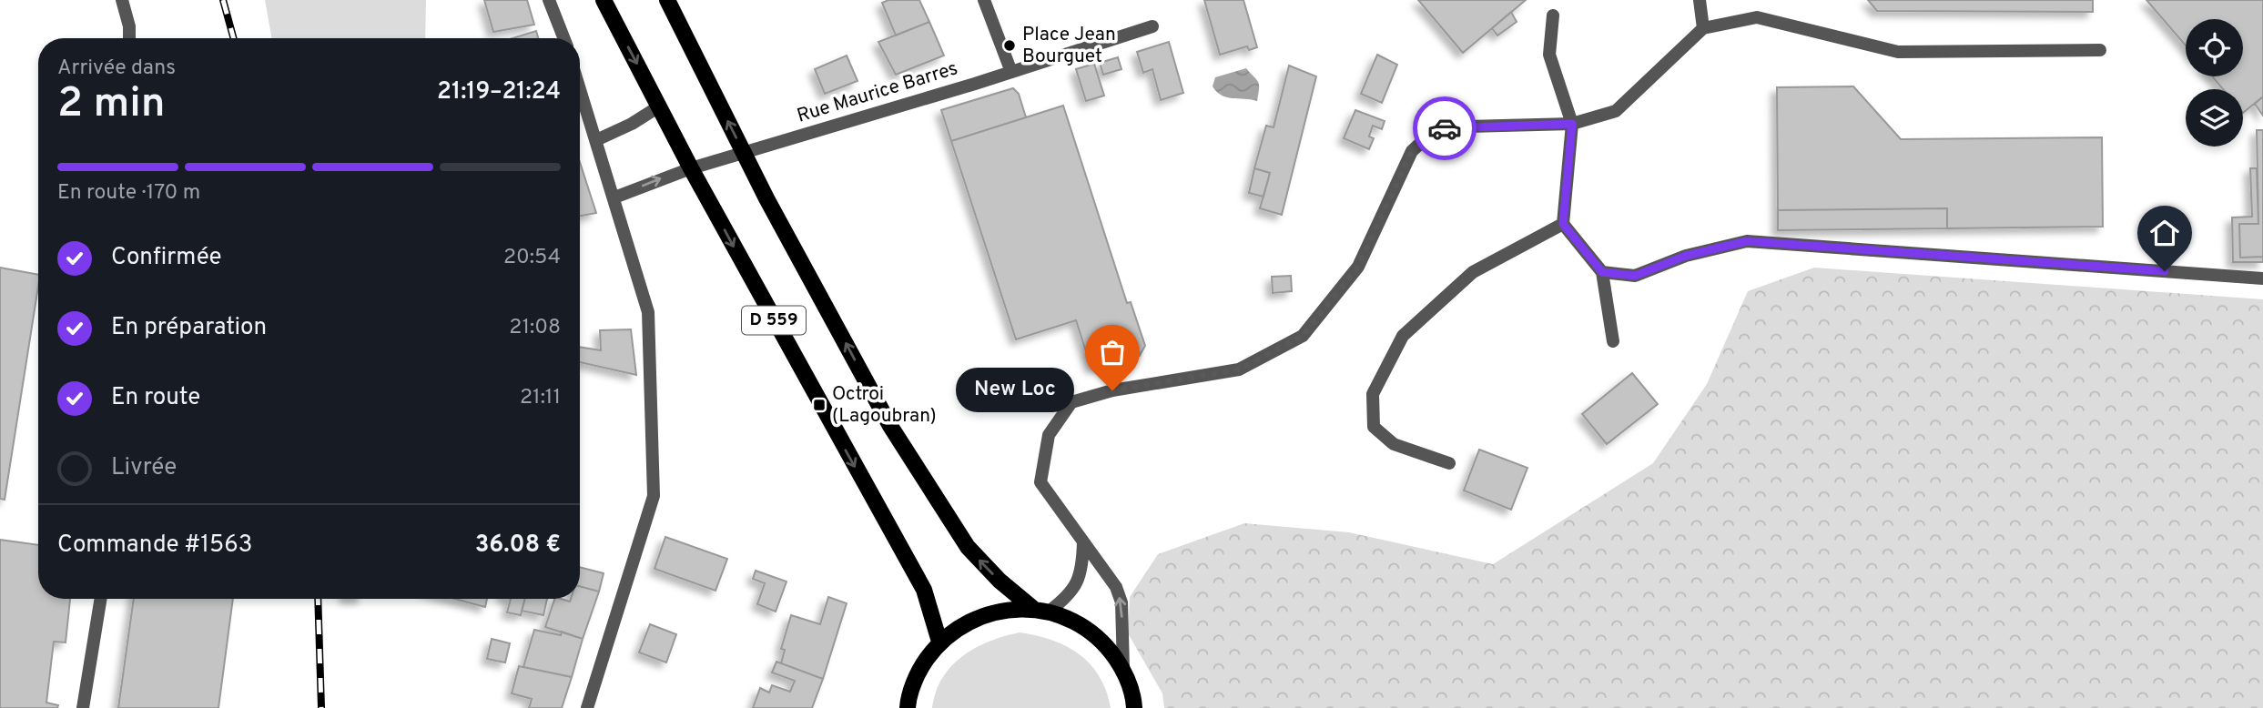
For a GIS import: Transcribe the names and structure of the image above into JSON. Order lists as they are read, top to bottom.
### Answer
{
  "streets": {
    "main road": ["D 559"],
    "street": ["Rue Maurice Barres"]
  },
  "crossings": [
    ["Rue Maurice Barres", "D 559"]
  ],
  "places": {
    "other": ["Place Jean Bourguet", "New Loc"],
    "transit": ["Octroi (Lagoubran)"]
  },
  "page": {
    "heading": ["2 min", "Arrivée dans", "21:19–21:24"],
    "panel": ["Commande #1563", "36.08 €"],
    "bar": "En route · 170 m",
    "list": [
      ["Confirmée", "20:54"],
      ["En préparation", "21:08"],
      ["En route", "21:11"],
      "Livrée"
    ],
    "bubble": "New Loc"
  }
}
